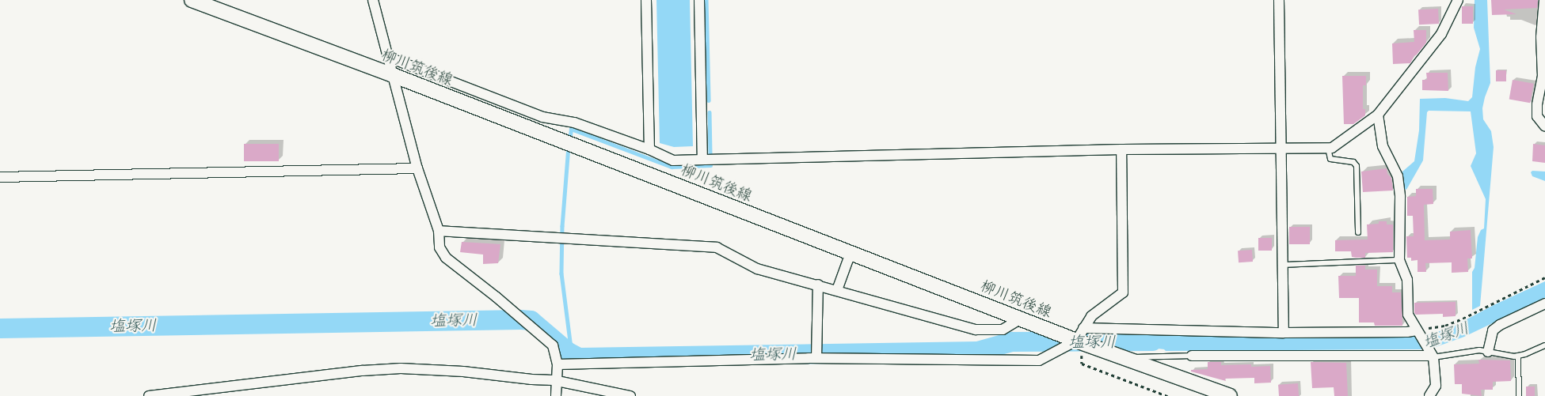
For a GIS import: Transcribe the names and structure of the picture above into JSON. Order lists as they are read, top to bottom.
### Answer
{
  "streets": {
    "main road": ["柳川筑後線"]
  },
  "water": ["塩塚川"]
}
